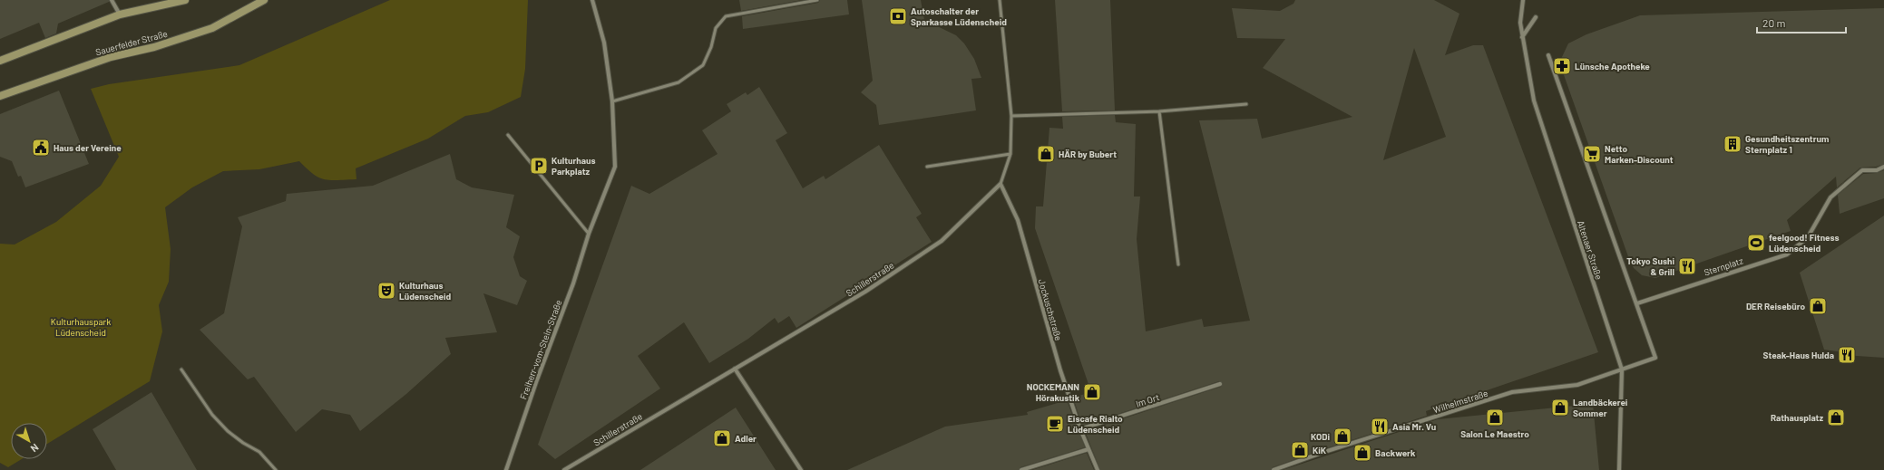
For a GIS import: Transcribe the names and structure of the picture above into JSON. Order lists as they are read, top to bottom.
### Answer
{
  "streets": {
    "main road": ["Sauerfelder Straße"],
    "street": [
      "Altenaer Straße",
      "Sternplatz",
      "Schillerstraße",
      "Jockuschstraße",
      "Freiherr-vom-Stein-Straße",
      "Im Ort",
      "Wilhelmstraße"
    ]
  },
  "crossings": [
    ["Altenaer Straße", "Wilhelmstraße"],
    ["Sternplatz", "Wilhelmstraße"],
    ["Schillerstraße", "Jockuschstraße"],
    ["Jockuschstraße", "Im Ort"]
  ],
  "parks": ["Kulturhauspark Lüdenscheid"],
  "places": {
    "bank": ["Autoschalter der Sparkasse Lüdenscheid"],
    "pharmacy": ["Lünsche Apotheke"],
    "building": ["Gesundheitszentrum Sternplatz 1"],
    "public building": ["Haus der Vereine"],
    "shop": [
      "HÄR by Bubert",
      "DER Reisebüro",
      "NOCKEMANN Hörakustik",
      "Landbäckerei Sommer",
      "Salon Le Maestro",
      "Rathausplatz",
      "KODi",
      "Adler",
      "KiK",
      "Backwerk"
    ],
    "supermarket": ["Netto Marken-Discount"],
    "parking": ["Kulturhaus Parkplatz"],
    "sports": ["feelgood! Fitness Lüdenscheid"],
    "restaurant": ["Tokyo Sushi & Grill", "Steak-Haus Hulda", "Asia Mr. Vu"],
    "theatre": ["Kulturhaus Lüdenscheid"],
    "cafe": ["Eiscafe Rialto Lüdenscheid"]
  },
  "scale_bar": "20 m",
  "north": "bottom right"
}
